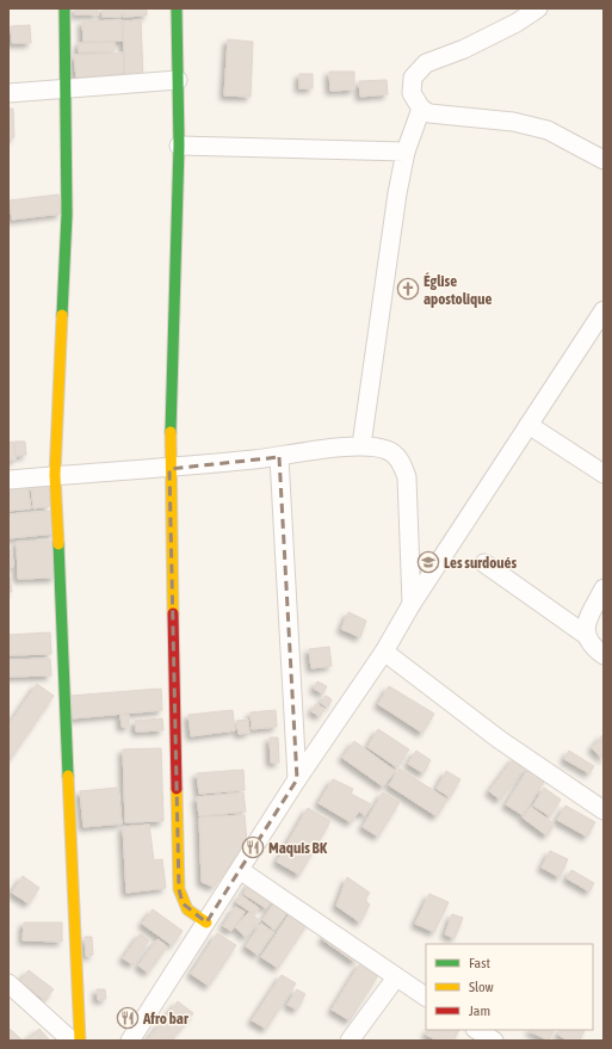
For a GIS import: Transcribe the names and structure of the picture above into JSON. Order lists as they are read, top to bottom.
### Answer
{
  "places": {
    "church": ["Église apostolique"],
    "school or university": ["Les surdoués"],
    "restaurant": ["Maquis BK", "Afro bar"]
  },
  "legend": ["Fast", "Slow", "Jam"]
}
